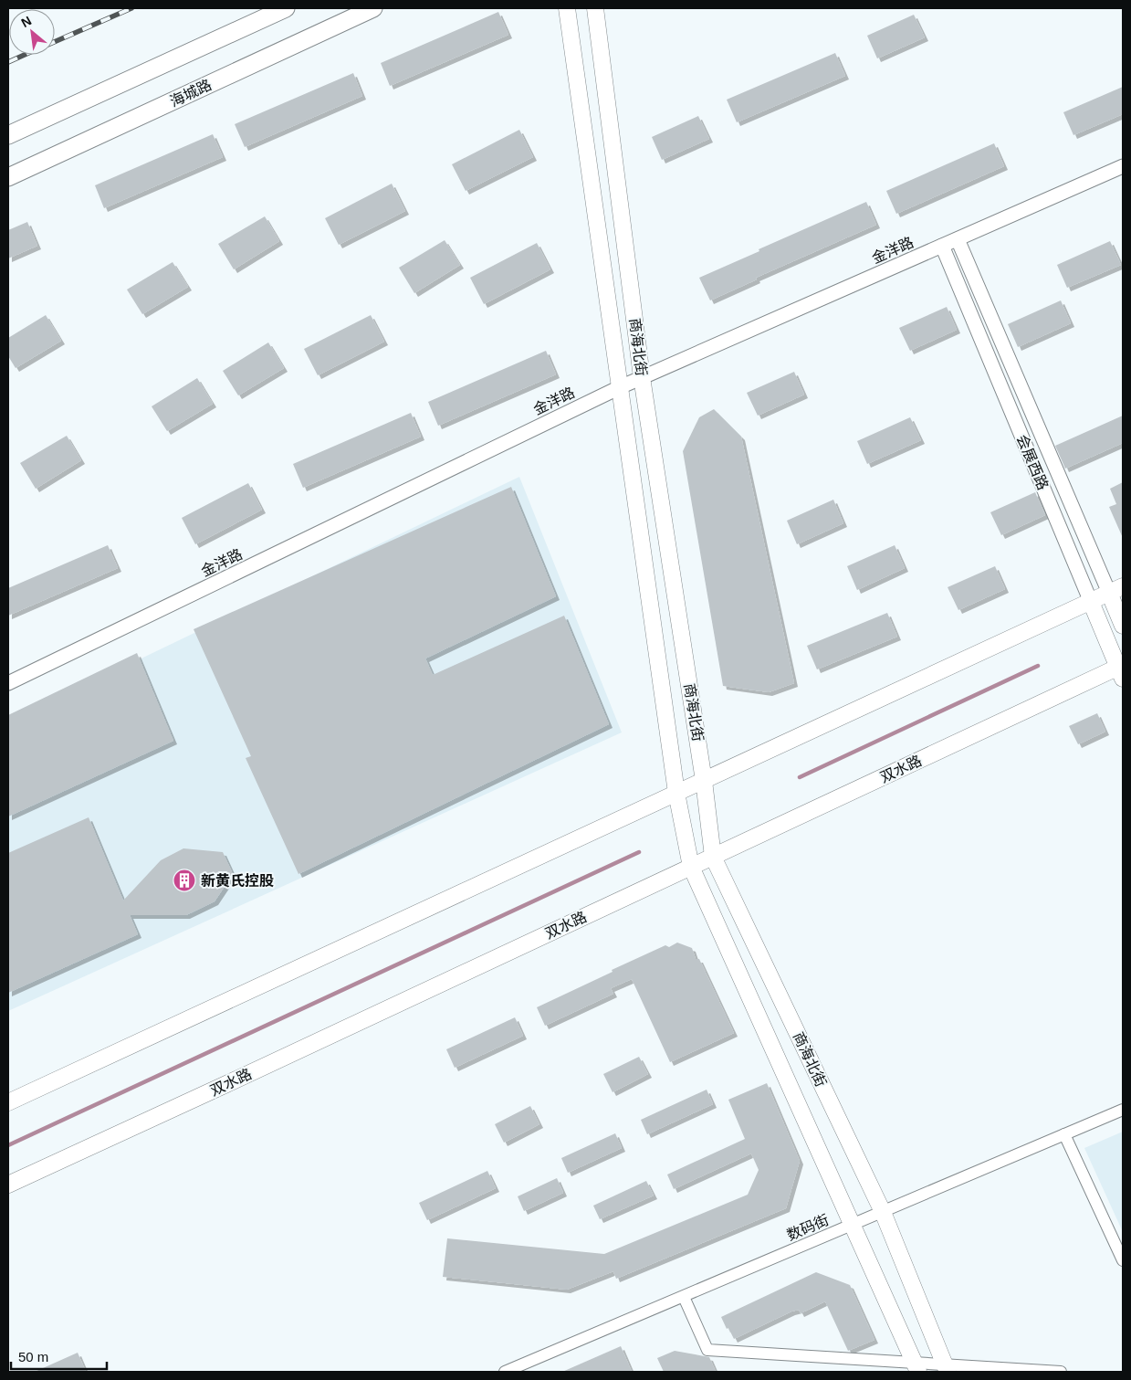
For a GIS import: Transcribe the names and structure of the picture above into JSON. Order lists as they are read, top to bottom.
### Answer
{
  "streets": {
    "main road": [
      "海城路",
      "商海北街",
      "会展西路",
      "双水路"
    ],
    "street": ["金洋路", "数码街"]
  },
  "crossings": [
    ["金洋路", "商海北街"],
    ["金洋路", "会展西路"],
    ["商海北街", "双水路"],
    ["商海北街", "数码街"],
    ["会展西路", "双水路"]
  ],
  "places": {
    "building": ["新黄氏控股"]
  },
  "scale_bar": "50 m",
  "north": "top left"
}
